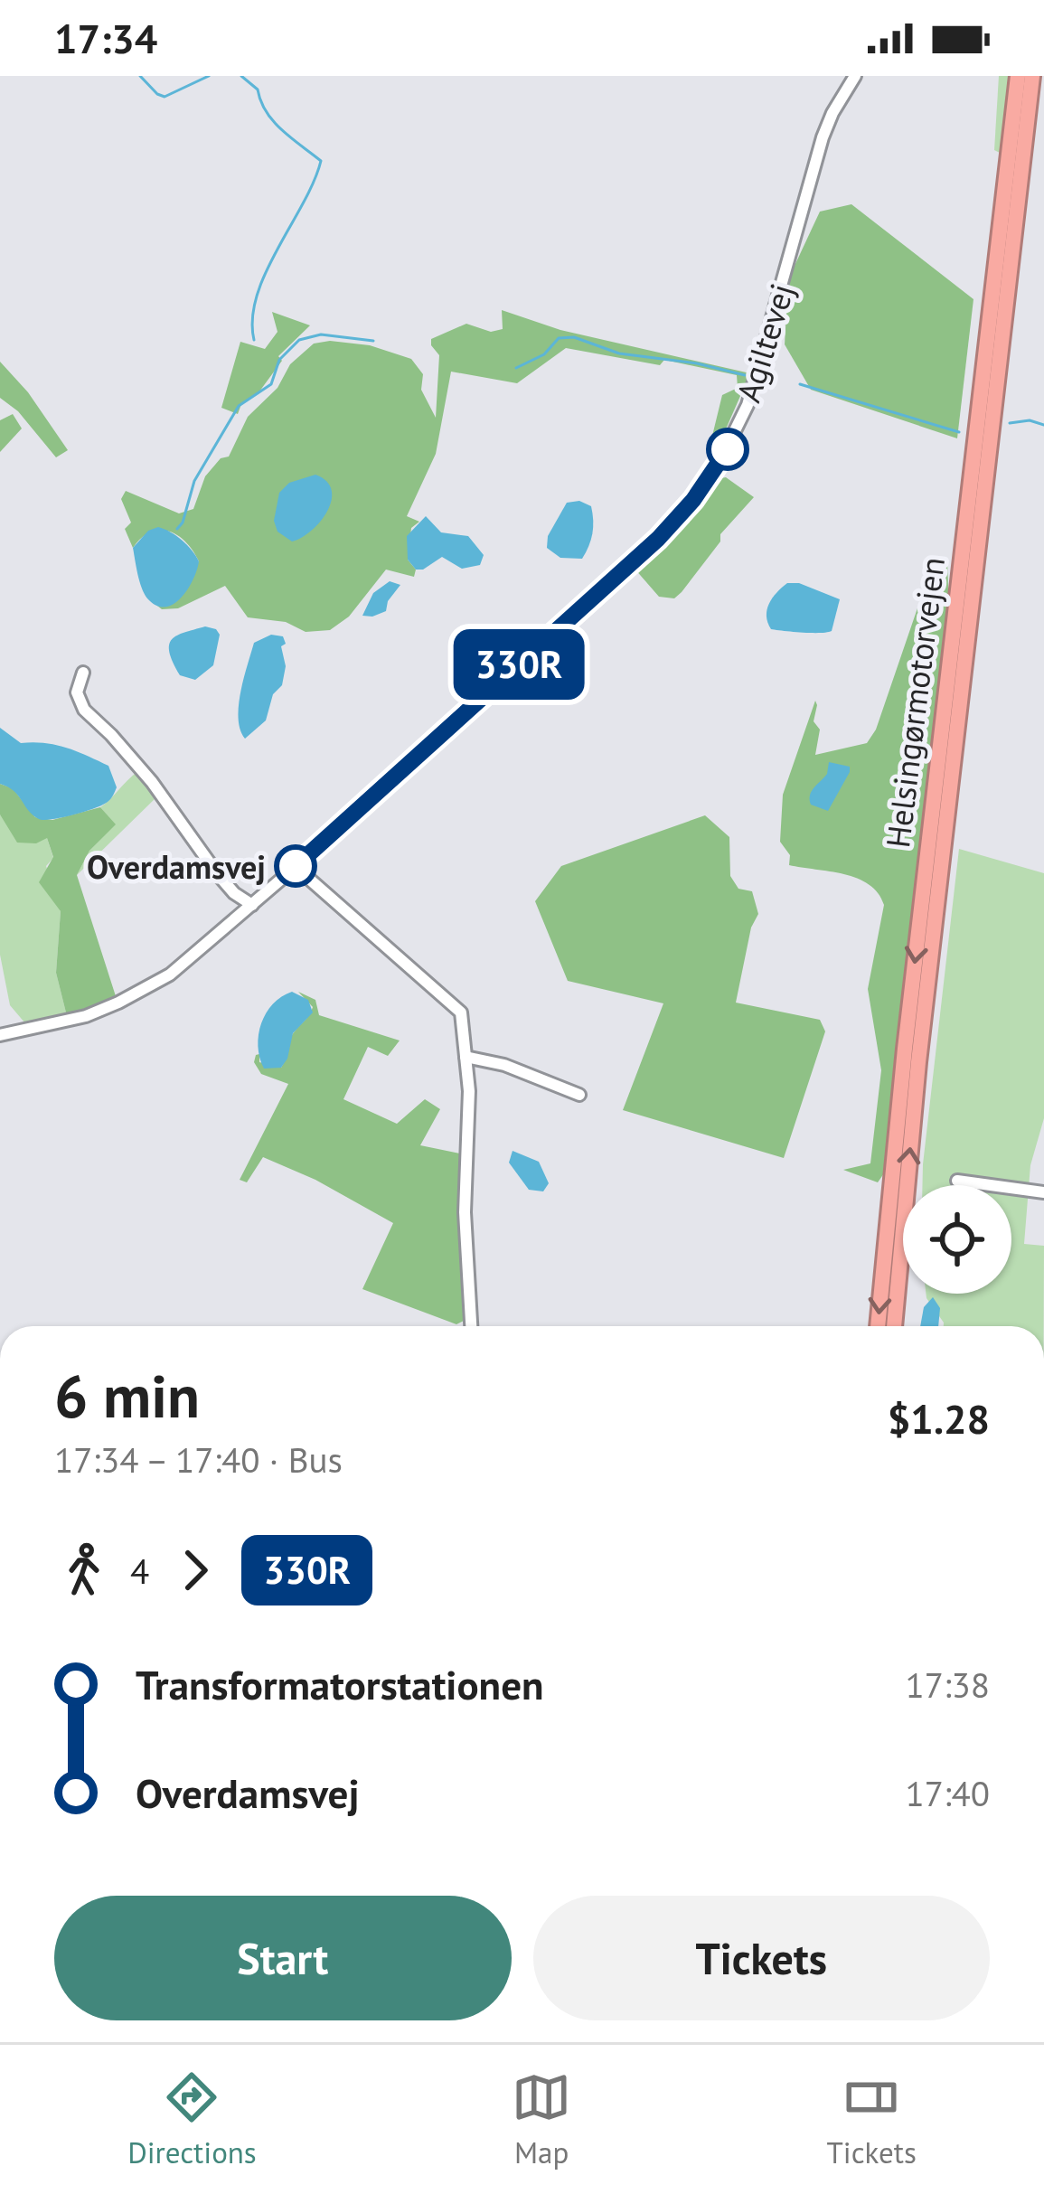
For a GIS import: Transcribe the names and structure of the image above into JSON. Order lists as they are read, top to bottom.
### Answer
{
  "streets": {
    "highway": ["Helsingørmotorvejen"],
    "street": ["Agiltevej"]
  },
  "places": ["Overdamsvej"],
  "lines": ["bus line 330R"],
  "page": {
    "status": "17:34",
    "on_map": "330R",
    "heading": ["6 min", "17:34 – 17:40 · Bus", "$1.28"],
    "legs": ["4", "330R"],
    "list": [
      {
        "name": "Transformatorstationen",
        "value": "17:38"
      },
      {
        "name": "Overdamsvej",
        "value": "17:40"
      }
    ],
    "buttons": ["Start", "Tickets"],
    "tabs": ["Directions", "Map", "Tickets"]
  }
}
